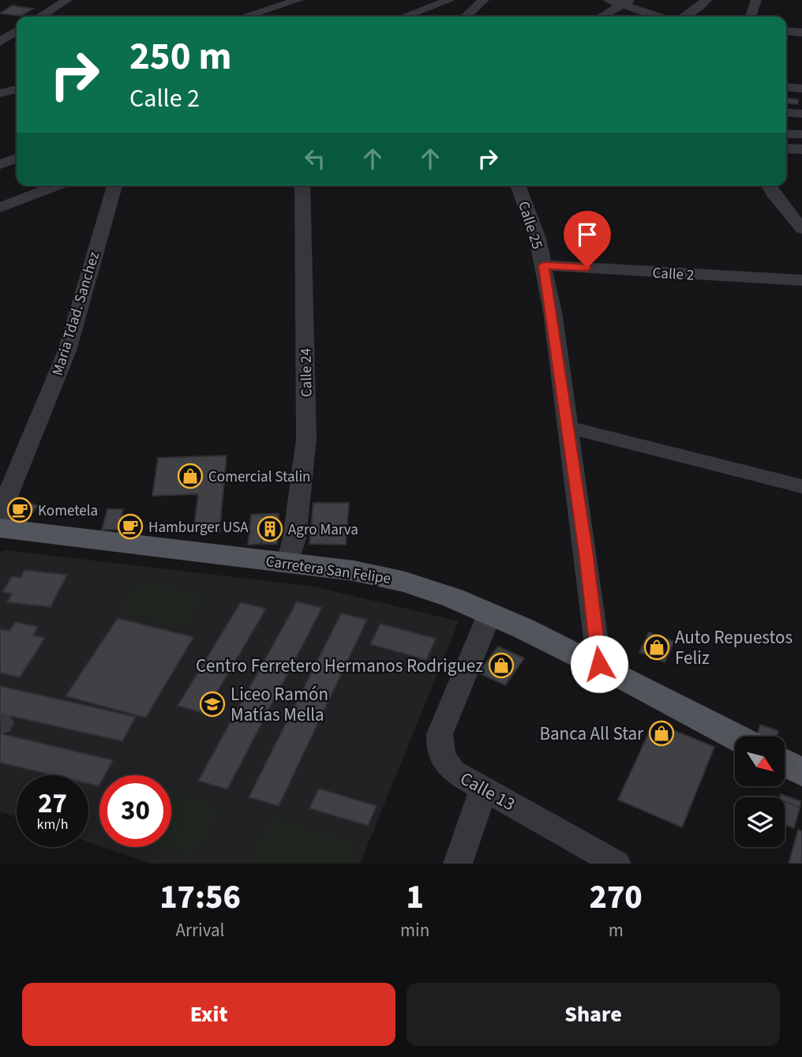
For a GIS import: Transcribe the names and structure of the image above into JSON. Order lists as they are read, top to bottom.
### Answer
{
  "streets": {
    "main road": ["Carretera San Felipe"],
    "street": [
      "Calle 25",
      "Calle 2",
      "Maria Tdad. Sanchez",
      "Calle 24",
      "Calle 13"
    ]
  },
  "crossings": [
    ["Calle 25", "Calle 2"],
    ["Calle 25", "Carretera San Felipe"],
    ["Maria Tdad. Sanchez", "Carretera San Felipe"],
    ["Calle 24", "Carretera San Felipe"],
    ["Carretera San Felipe", "Calle 13"]
  ],
  "places": {
    "shop": [
      "Comercial Stalin",
      "Auto Repuestos Feliz",
      "Centro Ferretero Hermanos Rodriguez",
      "Banca All Star"
    ],
    "cafe": ["Kometela", "Hamburger USA"],
    "building": ["Agro Marva"],
    "school or university": ["Liceo Ramón Matías Mella"]
  },
  "north": "bottom right",
  "page": {
    "turn": ["250 m", "Calle 2"],
    "speed": "27 km/h",
    "limit": "30",
    "eta": [
      "17:56",
      "Arrival",
      "1",
      "min",
      "270",
      "m"
    ],
    "buttons": ["Exit", "Share"]
  }
}
